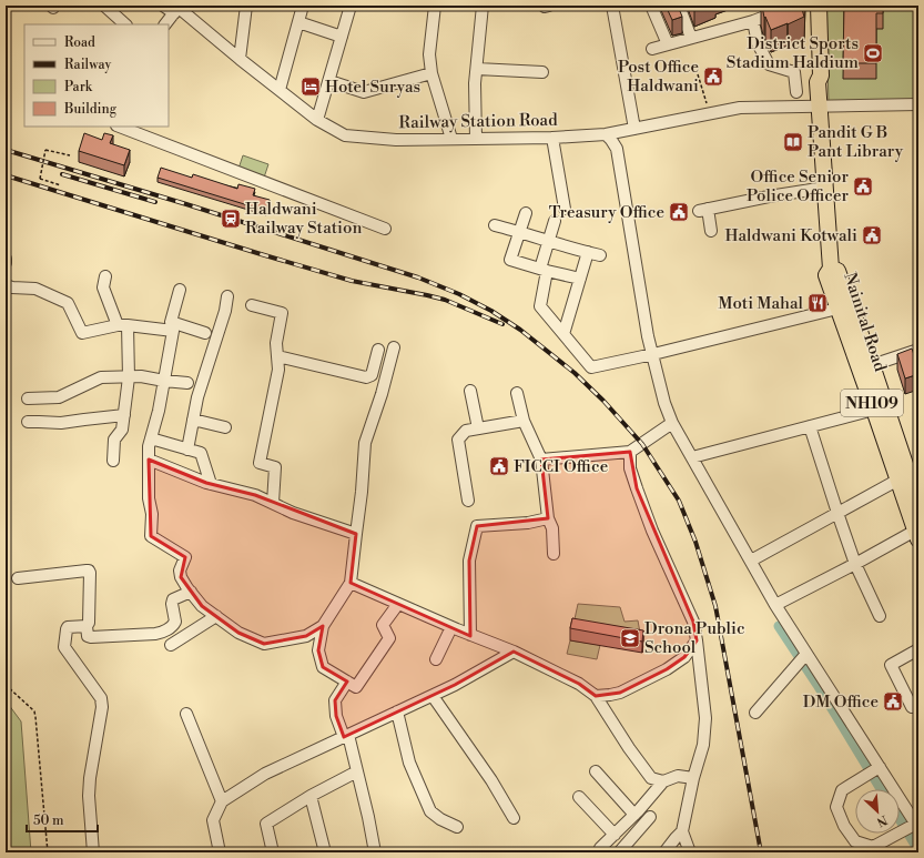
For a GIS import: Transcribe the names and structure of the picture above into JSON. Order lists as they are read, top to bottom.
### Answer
{
  "streets": {
    "highway": ["Nainital Road", "NH109"],
    "street": ["Railway Station Road"]
  },
  "crossings": [
    ["Railway Station Road", "Nainital Road"]
  ],
  "places": {
    "sports": ["District Sports Stadium Haldium"],
    "public building": [
      "Post Office Haldwani",
      "Office Senior Police Officer",
      "Treasury Office",
      "Haldwani Kotwali",
      "FICCI Office",
      "DM Office"
    ],
    "hotel": ["Hotel Suryas"],
    "library": ["Pandit G B Pant Library"],
    "station": ["Haldwani Railway Station"],
    "restaurant": ["Moti Mahal"],
    "school or university": ["Drona Public School"]
  },
  "legend": [
    "Road",
    "Railway",
    "Park",
    "Building"
  ],
  "scale_bar": "50 m",
  "north": "bottom right"
}
